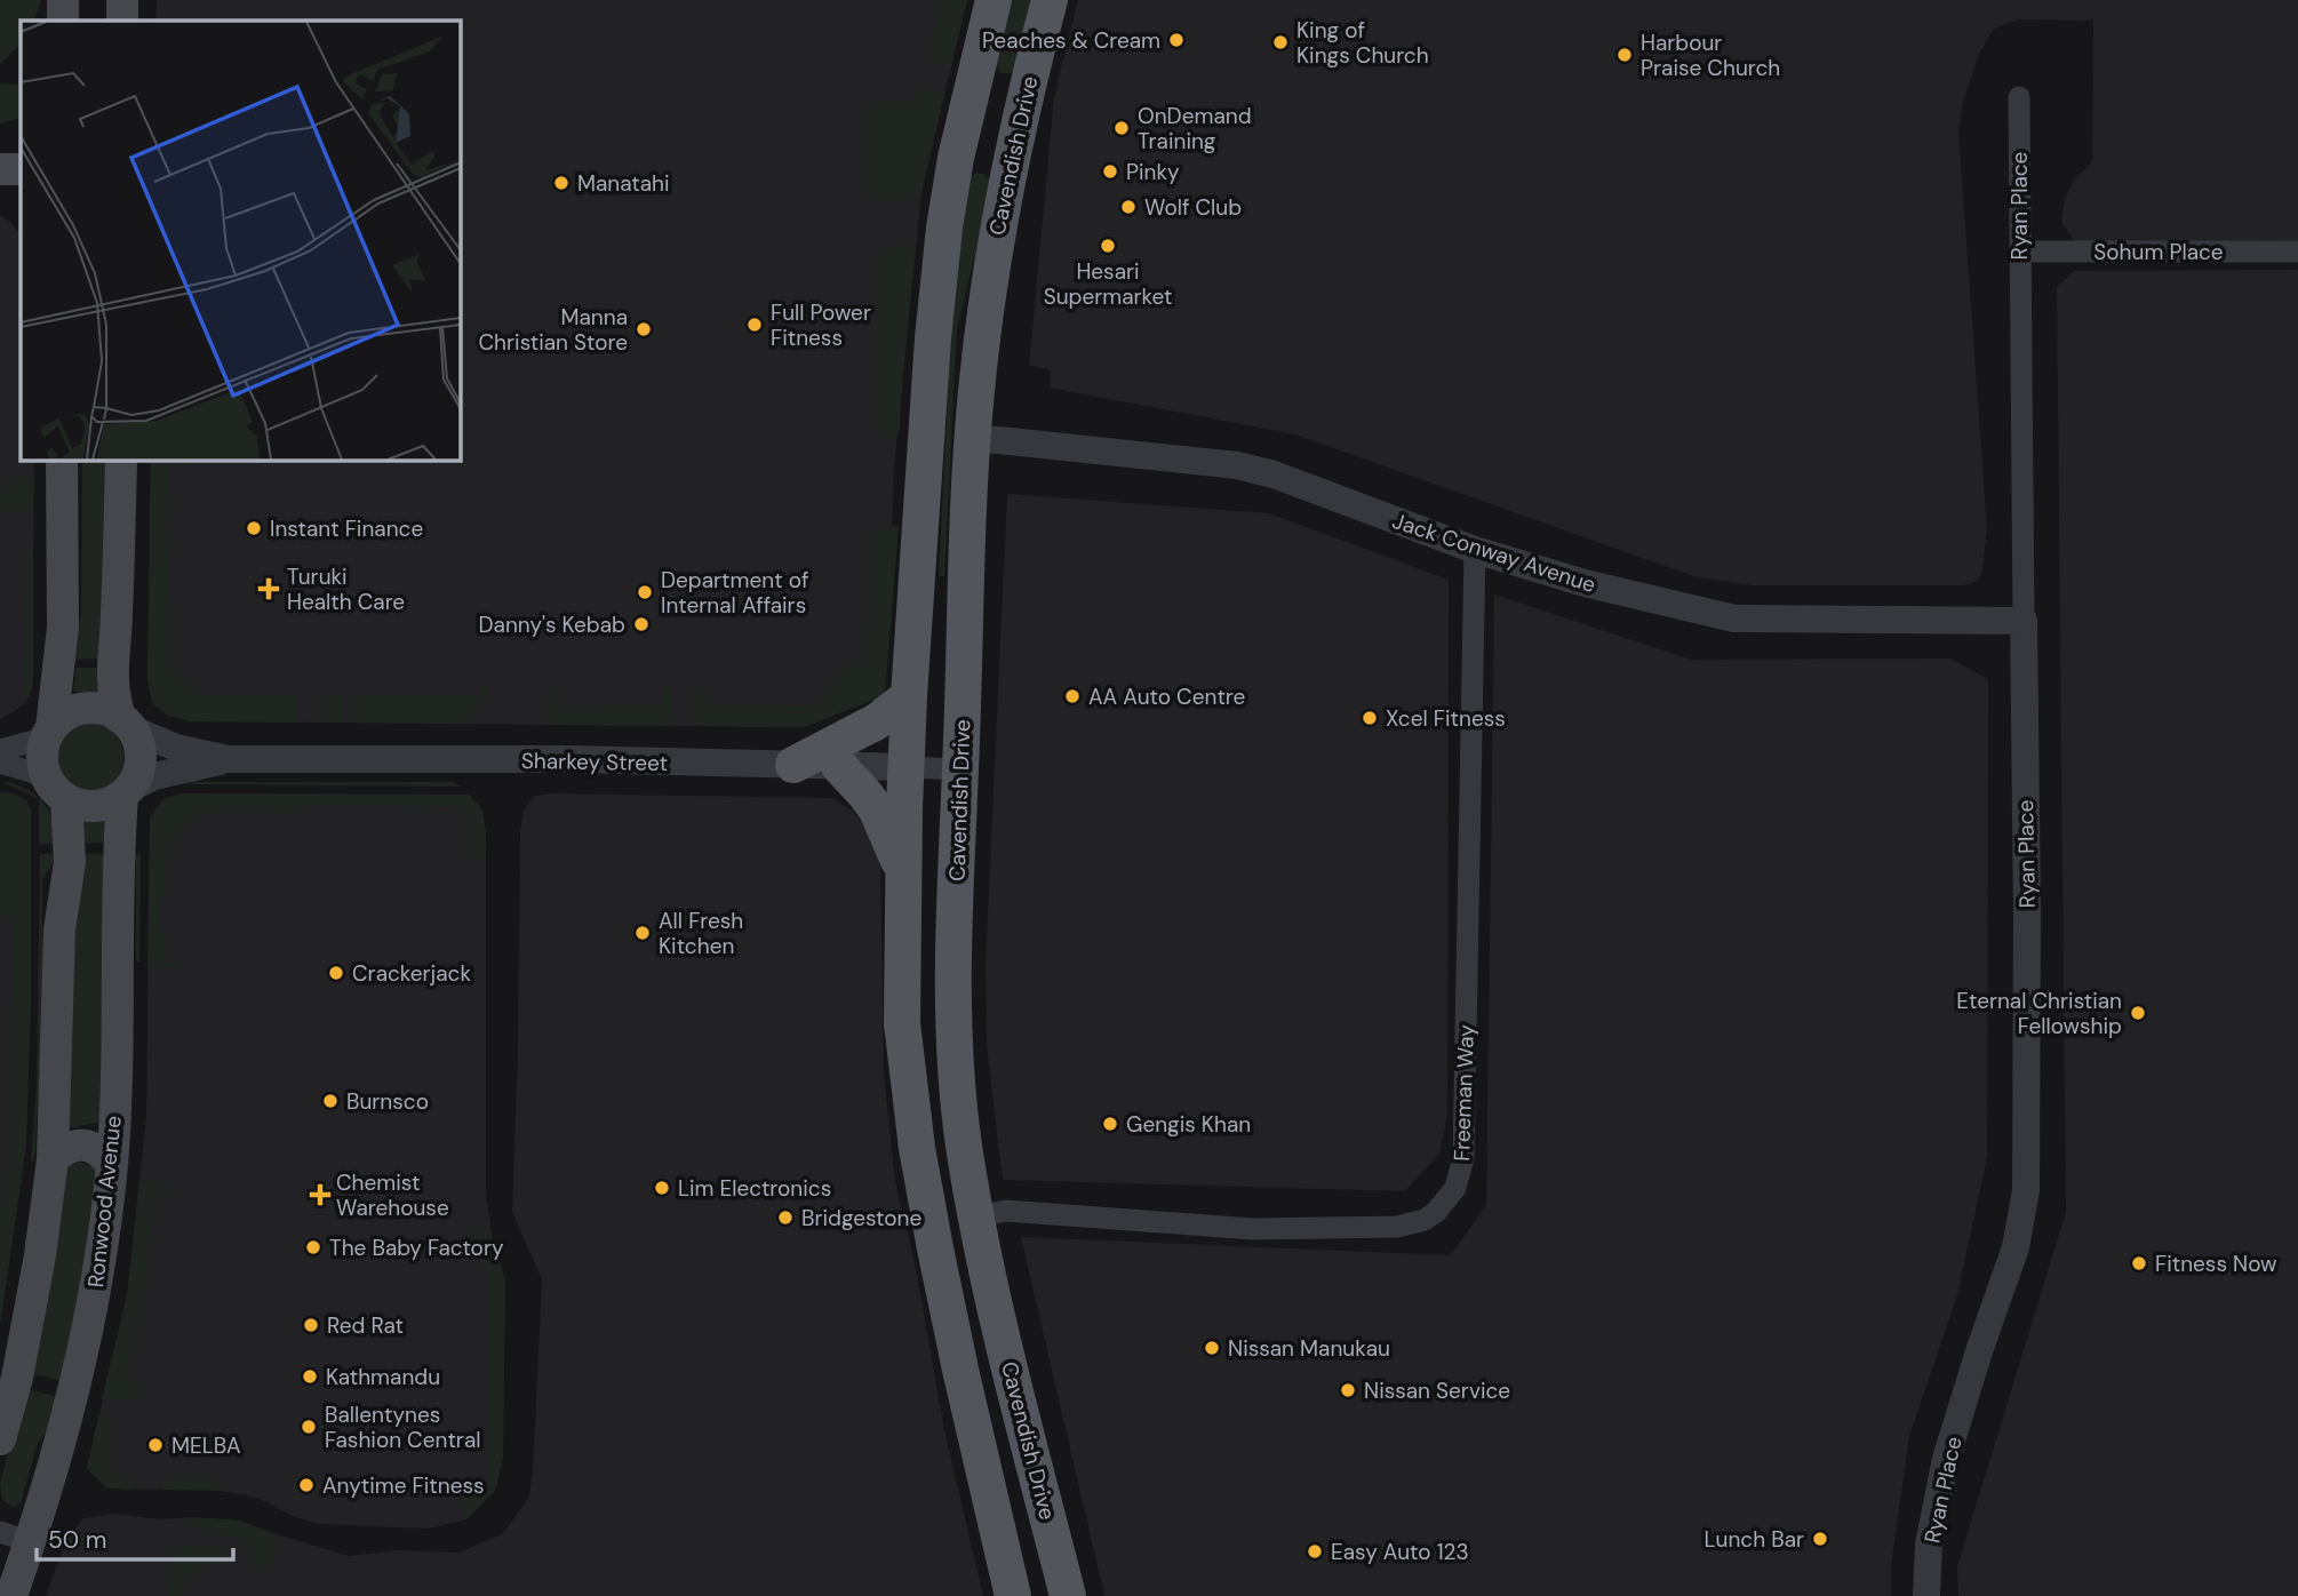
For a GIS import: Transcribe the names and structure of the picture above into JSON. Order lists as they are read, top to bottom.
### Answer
{
  "streets": {
    "main road": ["Cavendish Drive", "Ronwood Avenue"],
    "street": [
      "Ryan Place",
      "Sohum Place",
      "Jack Conway Avenue",
      "Sharkey Street",
      "Freeman Way"
    ]
  },
  "crossings": [
    ["Cavendish Drive", "Jack Conway Avenue"],
    ["Cavendish Drive", "Sharkey Street"],
    ["Cavendish Drive", "Freeman Way"],
    ["Ryan Place", "Sohum Place"],
    ["Ryan Place", "Jack Conway Avenue"],
    ["Jack Conway Avenue", "Freeman Way"],
    ["Sharkey Street", "Ronwood Avenue"]
  ],
  "places": {
    "other": [
      "Peaches & Cream",
      "King of Kings Church",
      "Harbour Praise Church",
      "OnDemand Training",
      "Pinky",
      "Manatahi",
      "Wolf Club",
      "Hesari Supermarket",
      "Full Power Fitness",
      "Manna Christian Store",
      "Instant Finance",
      "Department of Internal Affairs",
      "Danny's Kebab",
      "AA Auto Centre",
      "Xcel Fitness",
      "All Fresh Kitchen",
      "Crackerjack",
      "Eternal Christian Fellowship",
      "Burnsco",
      "Gengis Khan",
      "Lim Electronics",
      "Bridgestone",
      "The Baby Factory",
      "Fitness Now",
      "Red Rat",
      "Nissan Manukau",
      "Kathmandu",
      "Nissan Service",
      "Ballentynes Fashion Central",
      "MELBA",
      "Anytime Fitness",
      "Lunch Bar",
      "Easy Auto 123"
    ],
    "health": ["Turuki Health Care", "Chemist Warehouse"]
  },
  "scale_bar": "50 m"
}
